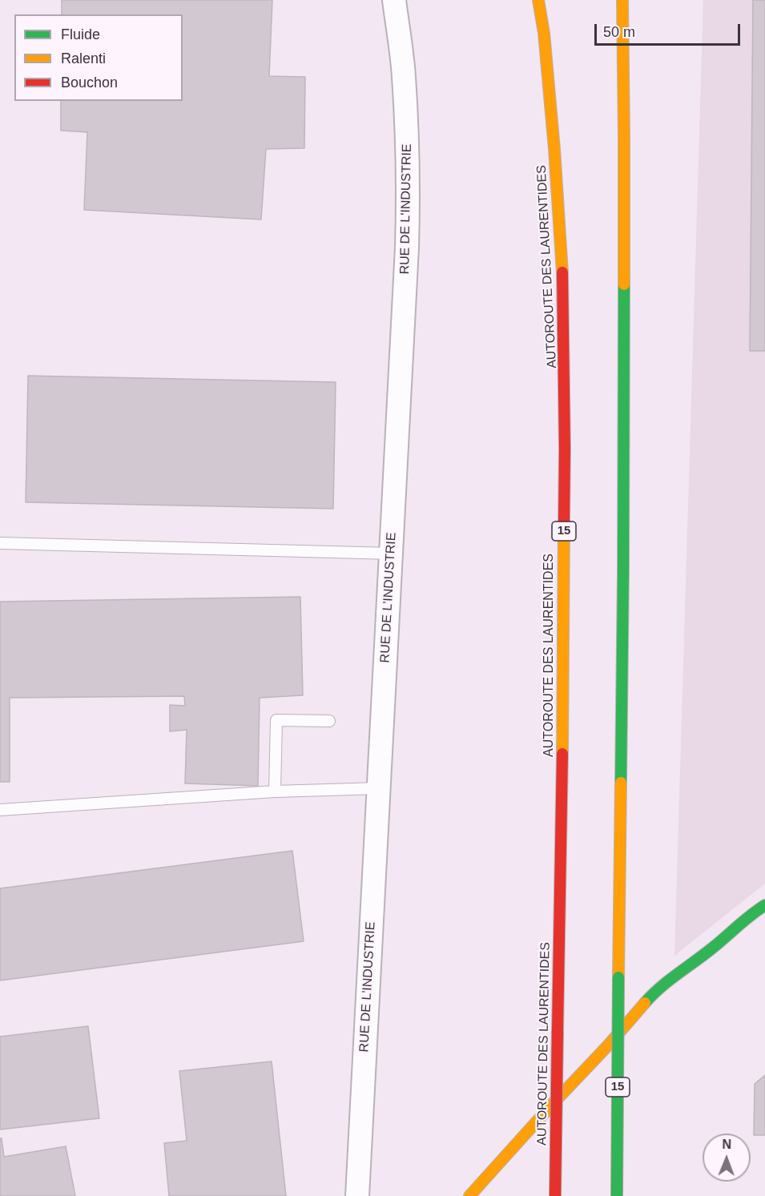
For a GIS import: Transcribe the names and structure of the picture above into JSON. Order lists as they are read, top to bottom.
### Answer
{
  "streets": {
    "main road": ["AUTOROUTE DES LAURENTIDES", "15"],
    "street": ["RUE DE L'INDUSTRIE"]
  },
  "legend": ["Fluide", "Ralenti", "Bouchon"],
  "scale_bar": "50 m",
  "north": "top"
}
